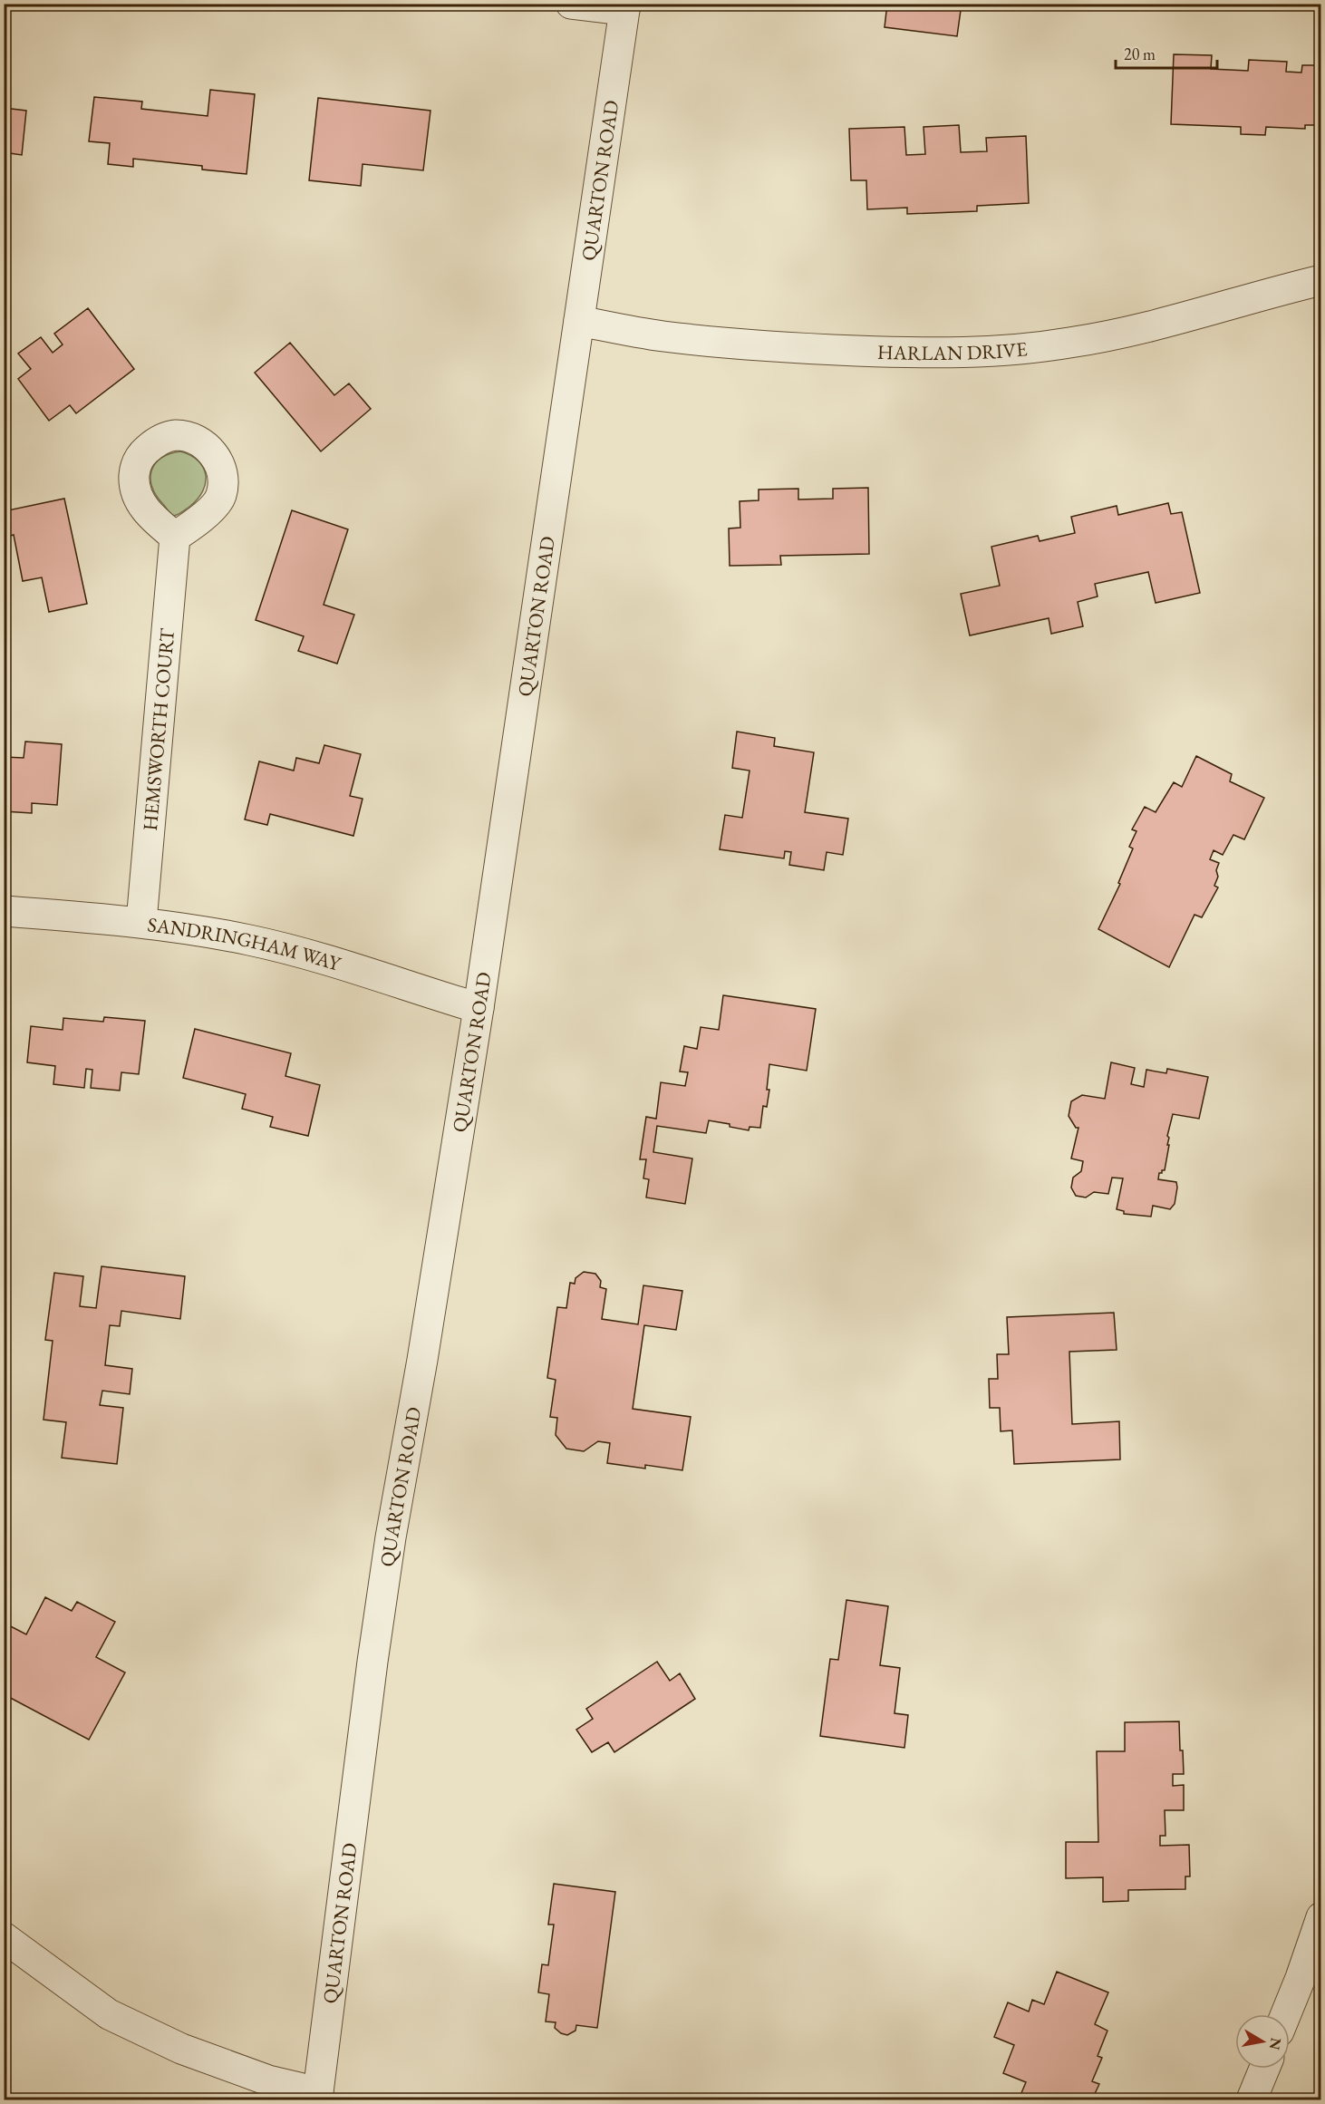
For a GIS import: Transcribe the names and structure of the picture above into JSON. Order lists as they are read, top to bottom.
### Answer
{
  "streets": {
    "street": [
      "QUARTON ROAD",
      "HARLAN DRIVE",
      "HEMSWORTH COURT",
      "SANDRINGHAM WAY"
    ]
  },
  "crossings": [
    ["QUARTON ROAD", "HARLAN DRIVE"],
    ["QUARTON ROAD", "SANDRINGHAM WAY"],
    ["HEMSWORTH COURT", "SANDRINGHAM WAY"]
  ],
  "scale_bar": "20 m",
  "north": "right"
}
